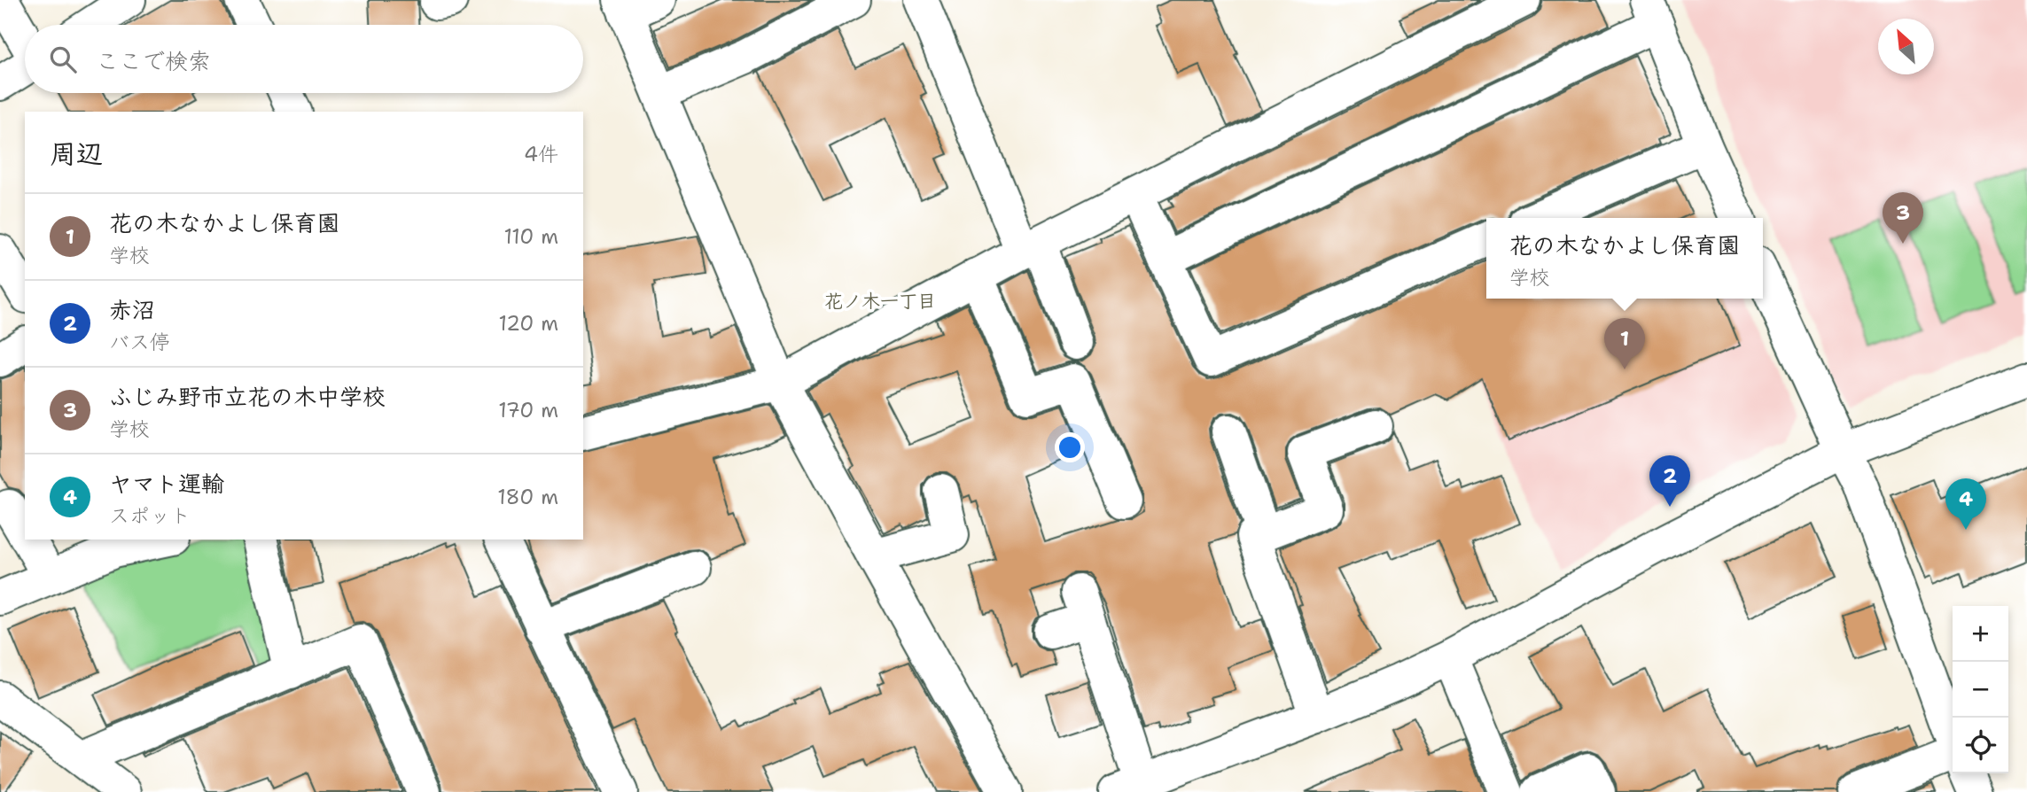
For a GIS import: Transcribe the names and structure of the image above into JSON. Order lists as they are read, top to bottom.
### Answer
{
  "districts": ["花ノ木一丁目"],
  "north": "top left",
  "page": {
    "search": "ここで検索",
    "heading": ["周辺", "4件"],
    "pins": [
      "3",
      "1",
      "2",
      "4"
    ],
    "list": [
      {
        "mark": "1",
        "name": "花の木なかよし保育園",
        "note": "学校",
        "value": "110 m"
      },
      {
        "mark": "2",
        "name": "赤沼",
        "note": "バス停",
        "value": "120 m"
      },
      {
        "mark": "3",
        "name": "ふじみ野市立花の木中学校",
        "note": "学校",
        "value": "170 m"
      },
      {
        "mark": "4",
        "name": "ヤマト運輸",
        "note": "スポット",
        "value": "180 m"
      }
    ],
    "popup": ["花の木なかよし保育園", "学校"],
    "map_buttons": ["+", "−"]
  }
}
